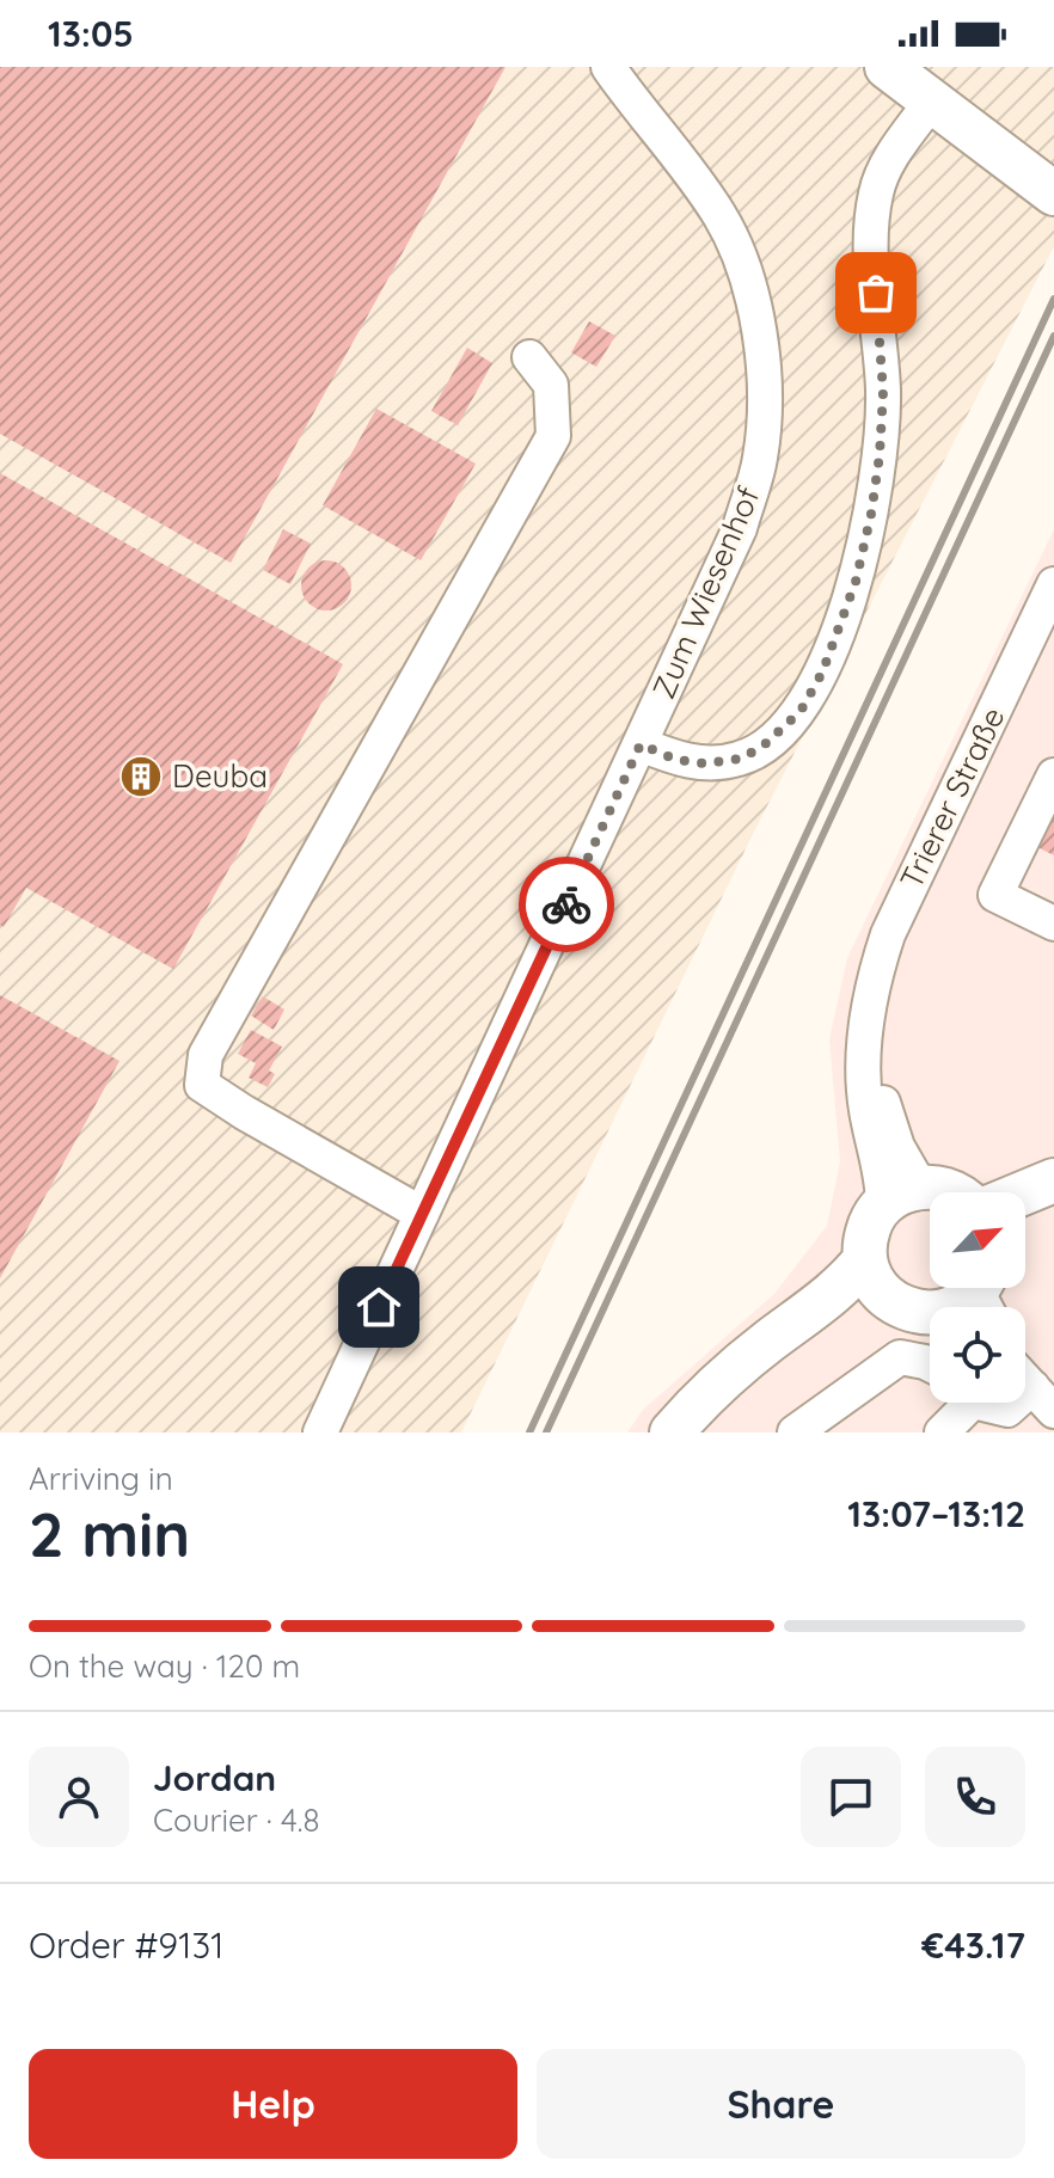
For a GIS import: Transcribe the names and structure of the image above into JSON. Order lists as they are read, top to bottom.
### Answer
{
  "streets": {
    "street": ["Zum Wiesenhof", "Trierer Straße"]
  },
  "places": {
    "building": ["Deuba"]
  },
  "north": "top right",
  "page": {
    "status": "13:05",
    "heading": ["2 min", "Arriving in", "13:07–13:12"],
    "panel": [
      "Jordan",
      "Courier · 4.8",
      "Order #9131",
      "€43.17"
    ],
    "bar": "On the way · 120 m",
    "buttons": ["Help", "Share"]
  }
}
